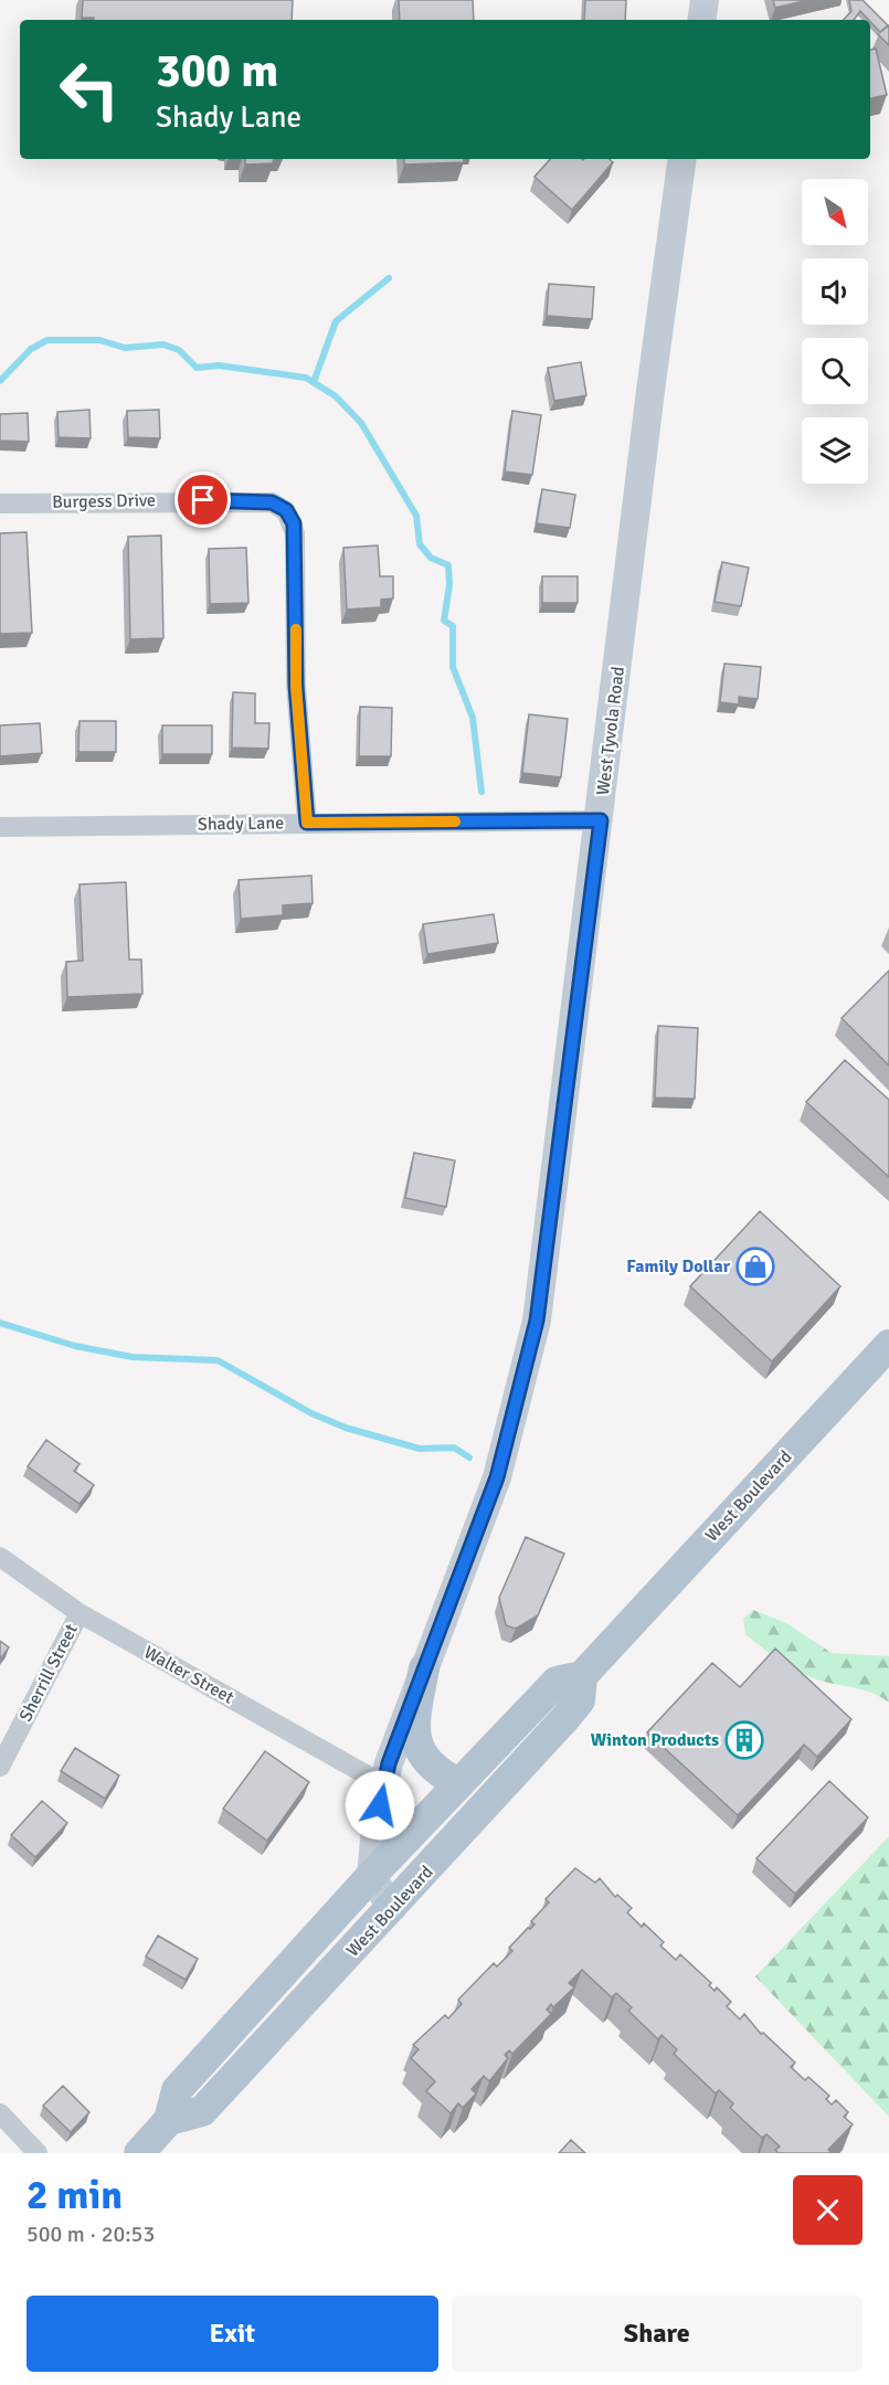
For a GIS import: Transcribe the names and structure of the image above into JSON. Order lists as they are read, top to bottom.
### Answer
{
  "streets": {
    "main road": ["West Boulevard"],
    "street": [
      "Burgess Drive",
      "West Tyvola Road",
      "Shady Lane",
      "Sherrill Street",
      "Walter Street"
    ]
  },
  "crossings": [
    ["Burgess Drive", "Shady Lane"],
    ["West Tyvola Road", "Shady Lane"],
    ["West Tyvola Road", "West Boulevard"],
    ["West Tyvola Road", "Walter Street"],
    ["Sherrill Street", "Walter Street"]
  ],
  "places": {
    "shop": ["Family Dollar"],
    "building": ["Winton Products"]
  },
  "north": "bottom right",
  "page": {
    "turn": ["300 m", "Shady Lane"],
    "heading": ["2 min", "500 m · 20:53"],
    "buttons": ["Exit", "Share"]
  }
}
